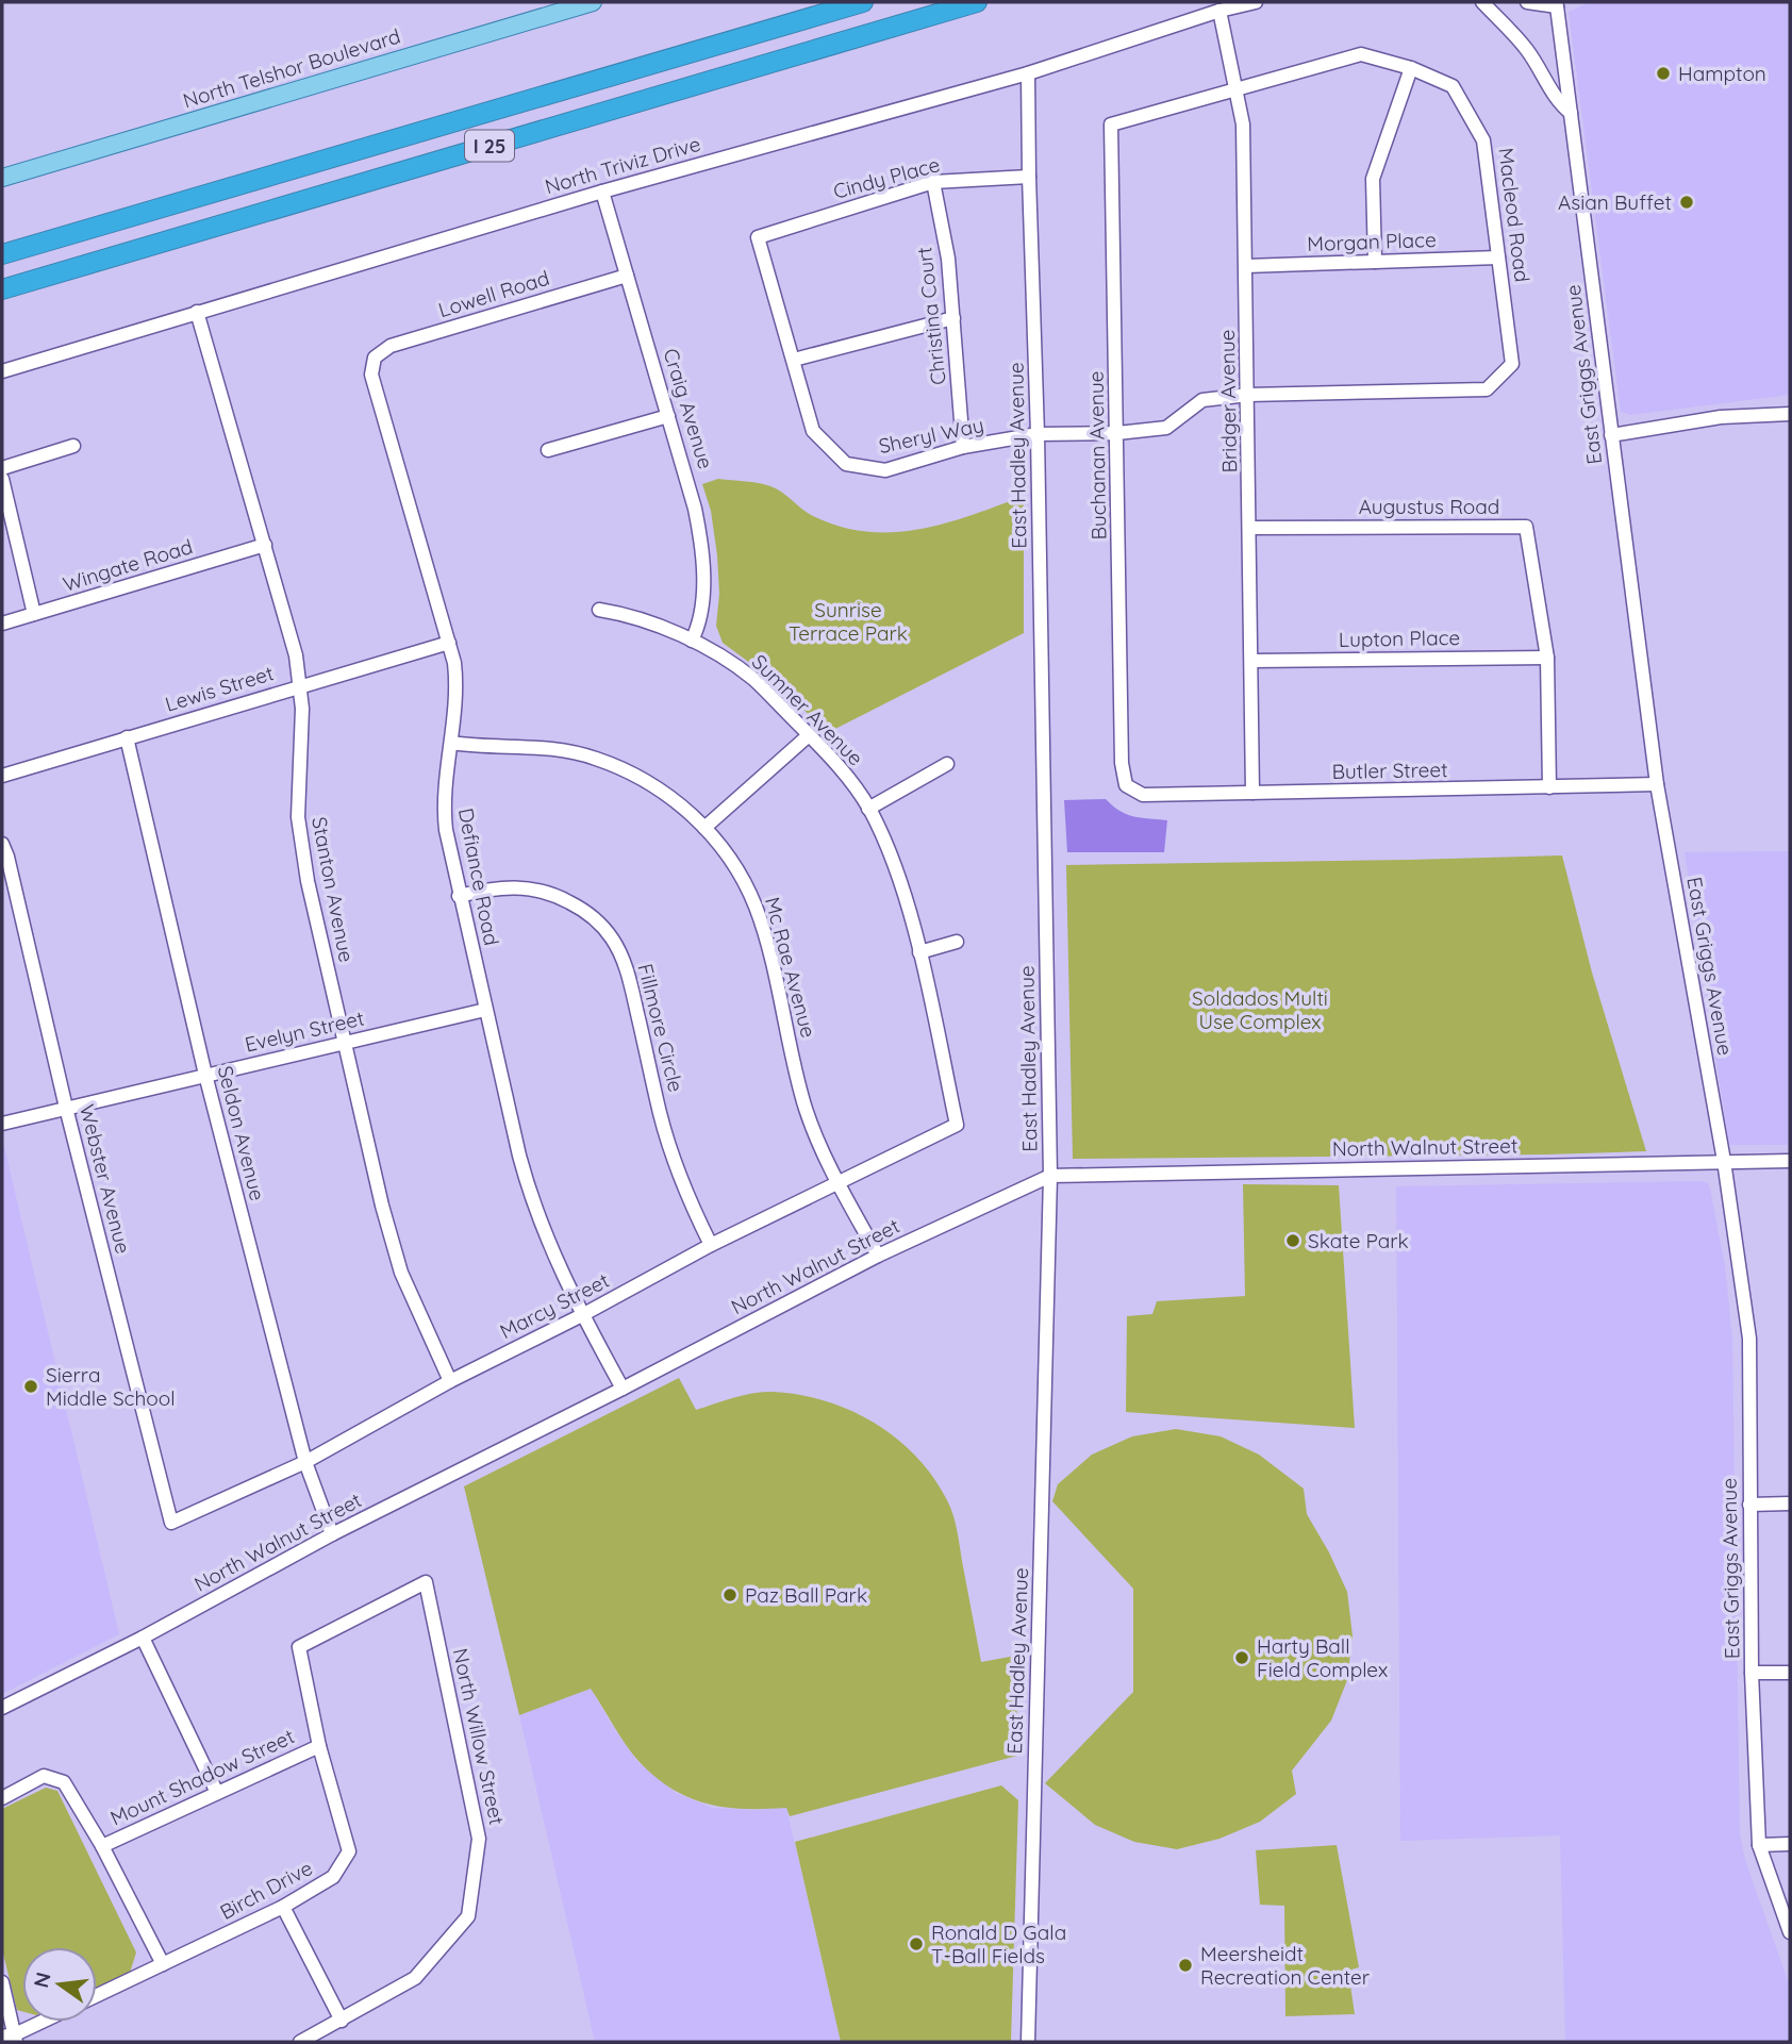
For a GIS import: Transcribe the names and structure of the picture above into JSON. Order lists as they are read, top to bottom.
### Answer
{
  "streets": {
    "highway": ["I 25"],
    "main road": ["North Telshor Boulevard"],
    "street": [
      "North Triviz Drive",
      "Cindy Place",
      "Macleod Road",
      "Morgan Place",
      "Lowell Road",
      "Christina Court",
      "East Griggs Avenue",
      "Bridger Avenue",
      "Craig Avenue",
      "Sheryl Way",
      "East Hadley Avenue",
      "Buchanan Avenue",
      "Augustus Road",
      "Wingate Road",
      "Lupton Place",
      "Lewis Street",
      "Sumner Avenue",
      "Butler Street",
      "Defiance Road",
      "Stanton Avenue",
      "Mc Rae Avenue",
      "Fillmore Circle",
      "Evelyn Street",
      "Seldon Avenue",
      "North Walnut Street",
      "Webster Avenue",
      "Marcy Street",
      "North Willow Street",
      "Mount Shadow Street",
      "Birch Drive"
    ]
  },
  "crossings": [
    ["North Triviz Drive", "Bridger Avenue"],
    ["North Triviz Drive", "Craig Avenue"],
    ["North Triviz Drive", "East Hadley Avenue"],
    ["North Triviz Drive", "Stanton Avenue"],
    ["Cindy Place", "Christina Court"],
    ["Cindy Place", "Sheryl Way"],
    ["Cindy Place", "East Hadley Avenue"],
    ["Macleod Road", "Morgan Place"],
    ["Macleod Road", "Bridger Avenue"],
    ["Macleod Road", "Sheryl Way"],
    ["Macleod Road", "Buchanan Avenue"],
    ["Morgan Place", "Bridger Avenue"],
    ["Lowell Road", "Craig Avenue"],
    ["Lowell Road", "Defiance Road"],
    ["Christina Court", "Sheryl Way"],
    ["East Griggs Avenue", "Butler Street"],
    ["East Griggs Avenue", "North Walnut Street"],
    ["Bridger Avenue", "Sheryl Way"],
    ["Bridger Avenue", "Augustus Road"],
    ["Bridger Avenue", "Lupton Place"],
    ["Bridger Avenue", "Butler Street"],
    ["Craig Avenue", "Sumner Avenue"],
    ["Sheryl Way", "East Hadley Avenue"],
    ["Sheryl Way", "Buchanan Avenue"],
    ["East Hadley Avenue", "North Walnut Street"],
    ["Buchanan Avenue", "Butler Street"],
    ["Augustus Road", "Lupton Place"],
    ["Augustus Road", "Butler Street"],
    ["Wingate Road", "Stanton Avenue"],
    ["Lewis Street", "Defiance Road"],
    ["Lewis Street", "Stanton Avenue"],
    ["Lewis Street", "Seldon Avenue"],
    ["Sumner Avenue", "Marcy Street"],
    ["Defiance Road", "Mc Rae Avenue"],
    ["Defiance Road", "Fillmore Circle"],
    ["Defiance Road", "Evelyn Street"],
    ["Defiance Road", "North Walnut Street"],
    ["Defiance Road", "Marcy Street"],
    ["Stanton Avenue", "Evelyn Street"],
    ["Stanton Avenue", "Marcy Street"],
    ["Mc Rae Avenue", "North Walnut Street"],
    ["Mc Rae Avenue", "Marcy Street"],
    ["Fillmore Circle", "Marcy Street"],
    ["Evelyn Street", "Seldon Avenue"],
    ["Evelyn Street", "Webster Avenue"],
    ["Seldon Avenue", "North Walnut Street"],
    ["Seldon Avenue", "Marcy Street"],
    ["Webster Avenue", "Marcy Street"],
    ["North Willow Street", "Birch Drive"],
    ["Mount Shadow Street", "Birch Drive"]
  ],
  "parks": ["Sunrise Terrace Park", "Soldados Multi Use Complex"],
  "places": [
    "Hampton",
    "Asian Buffet",
    "Skate Park",
    "Sierra Middle School",
    "Paz Ball Park",
    "Harty Ball Field Complex",
    "Ronald D Gala T-Ball Fields",
    "Meersheidt Recreation Center"
  ],
  "north": "left"
}
